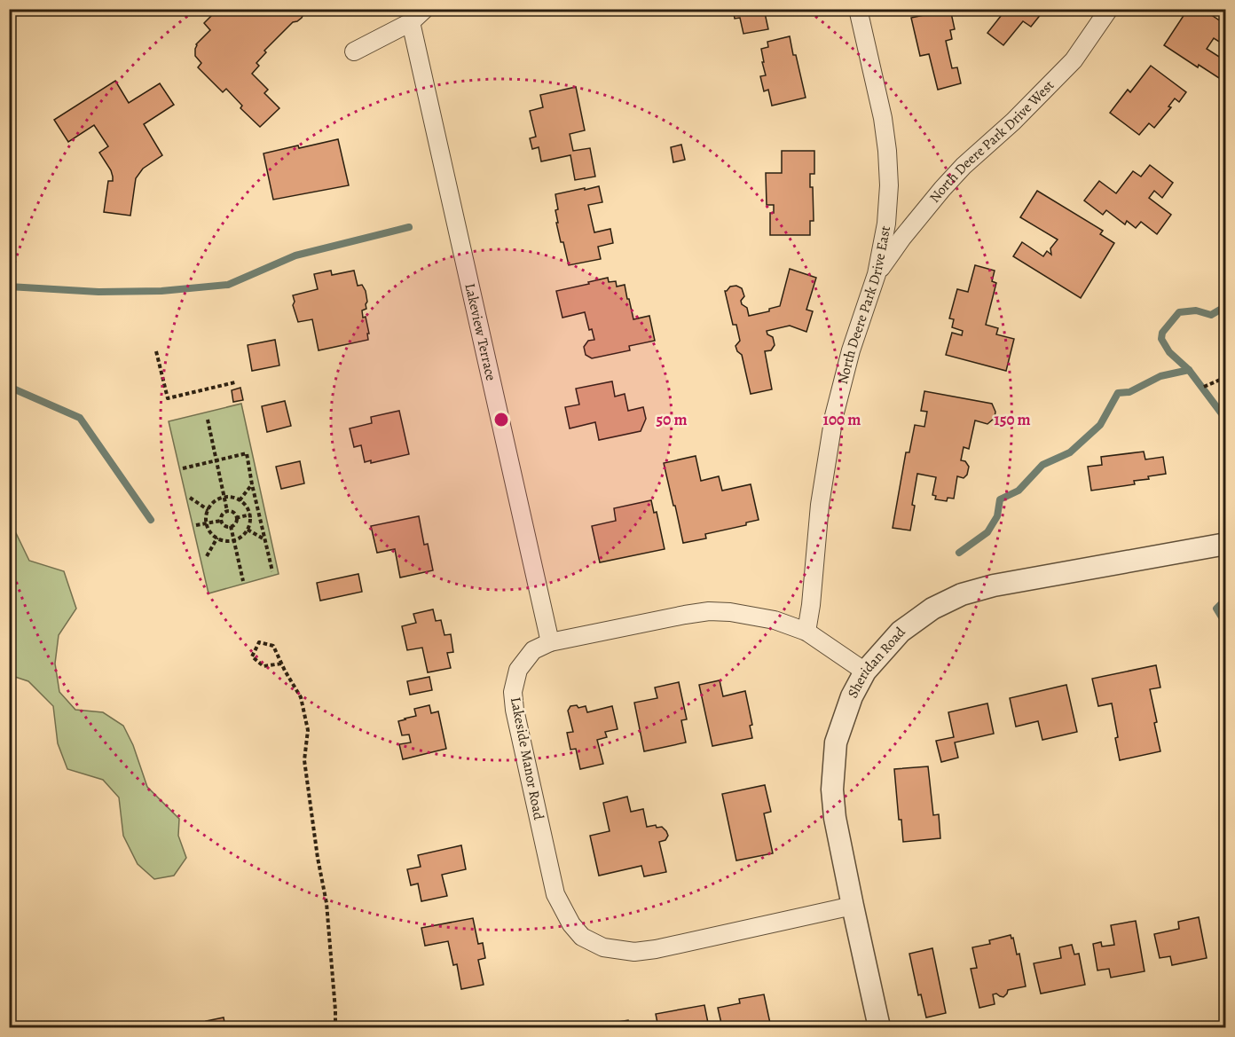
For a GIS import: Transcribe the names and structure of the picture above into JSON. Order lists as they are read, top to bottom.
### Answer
{
  "streets": {
    "street": [
      "North Deere Park Drive West",
      "North Deere Park Drive East",
      "Lakeview Terrace",
      "Sheridan Road",
      "Lakeside Manor Road"
    ]
  },
  "crossings": [
    ["North Deere Park Drive West", "North Deere Park Drive East"],
    ["North Deere Park Drive East", "Lakeside Manor Road"],
    ["Lakeview Terrace", "Lakeside Manor Road"],
    ["Sheridan Road", "Lakeside Manor Road"]
  ],
  "rings": ["50 m", "100 m", "150 m"]
}
